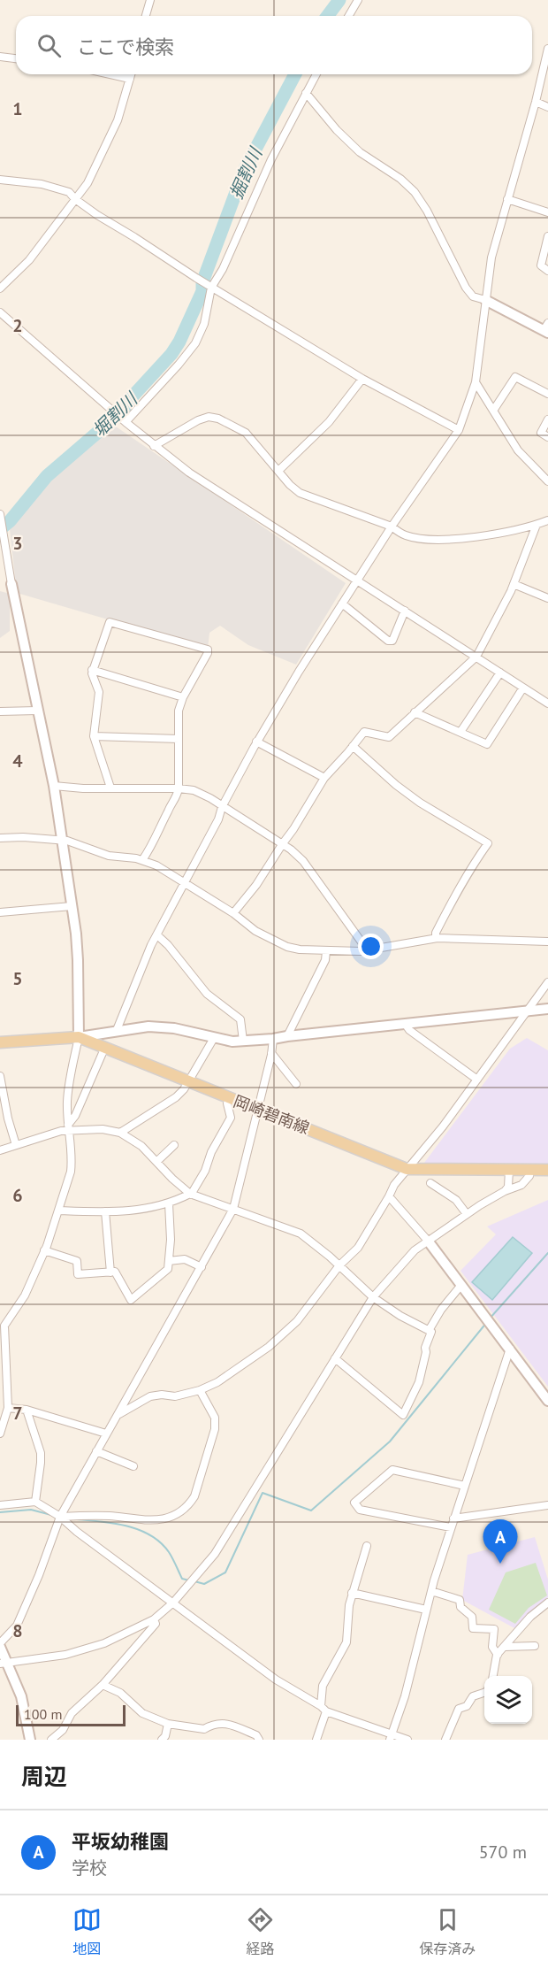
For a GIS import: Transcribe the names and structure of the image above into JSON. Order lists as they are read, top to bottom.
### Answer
{
  "streets": {
    "main road": ["岡崎碧南線"]
  },
  "water": ["掘割川", "堀割川"],
  "scale_bar": "100 m",
  "page": {
    "search": "ここで検索",
    "pins": "A",
    "scale": "100 m",
    "heading": "周辺",
    "list": [
      {
        "mark": "A",
        "name": "平坂幼稚園",
        "note": "学校",
        "value": "570 m"
      }
    ],
    "nav": ["地図", "経路", "保存済み"]
  },
  "grid": {
    "rows": [
      "1",
      "2",
      "3",
      "4",
      "5",
      "6",
      "7",
      "8"
    ]
  }
}
